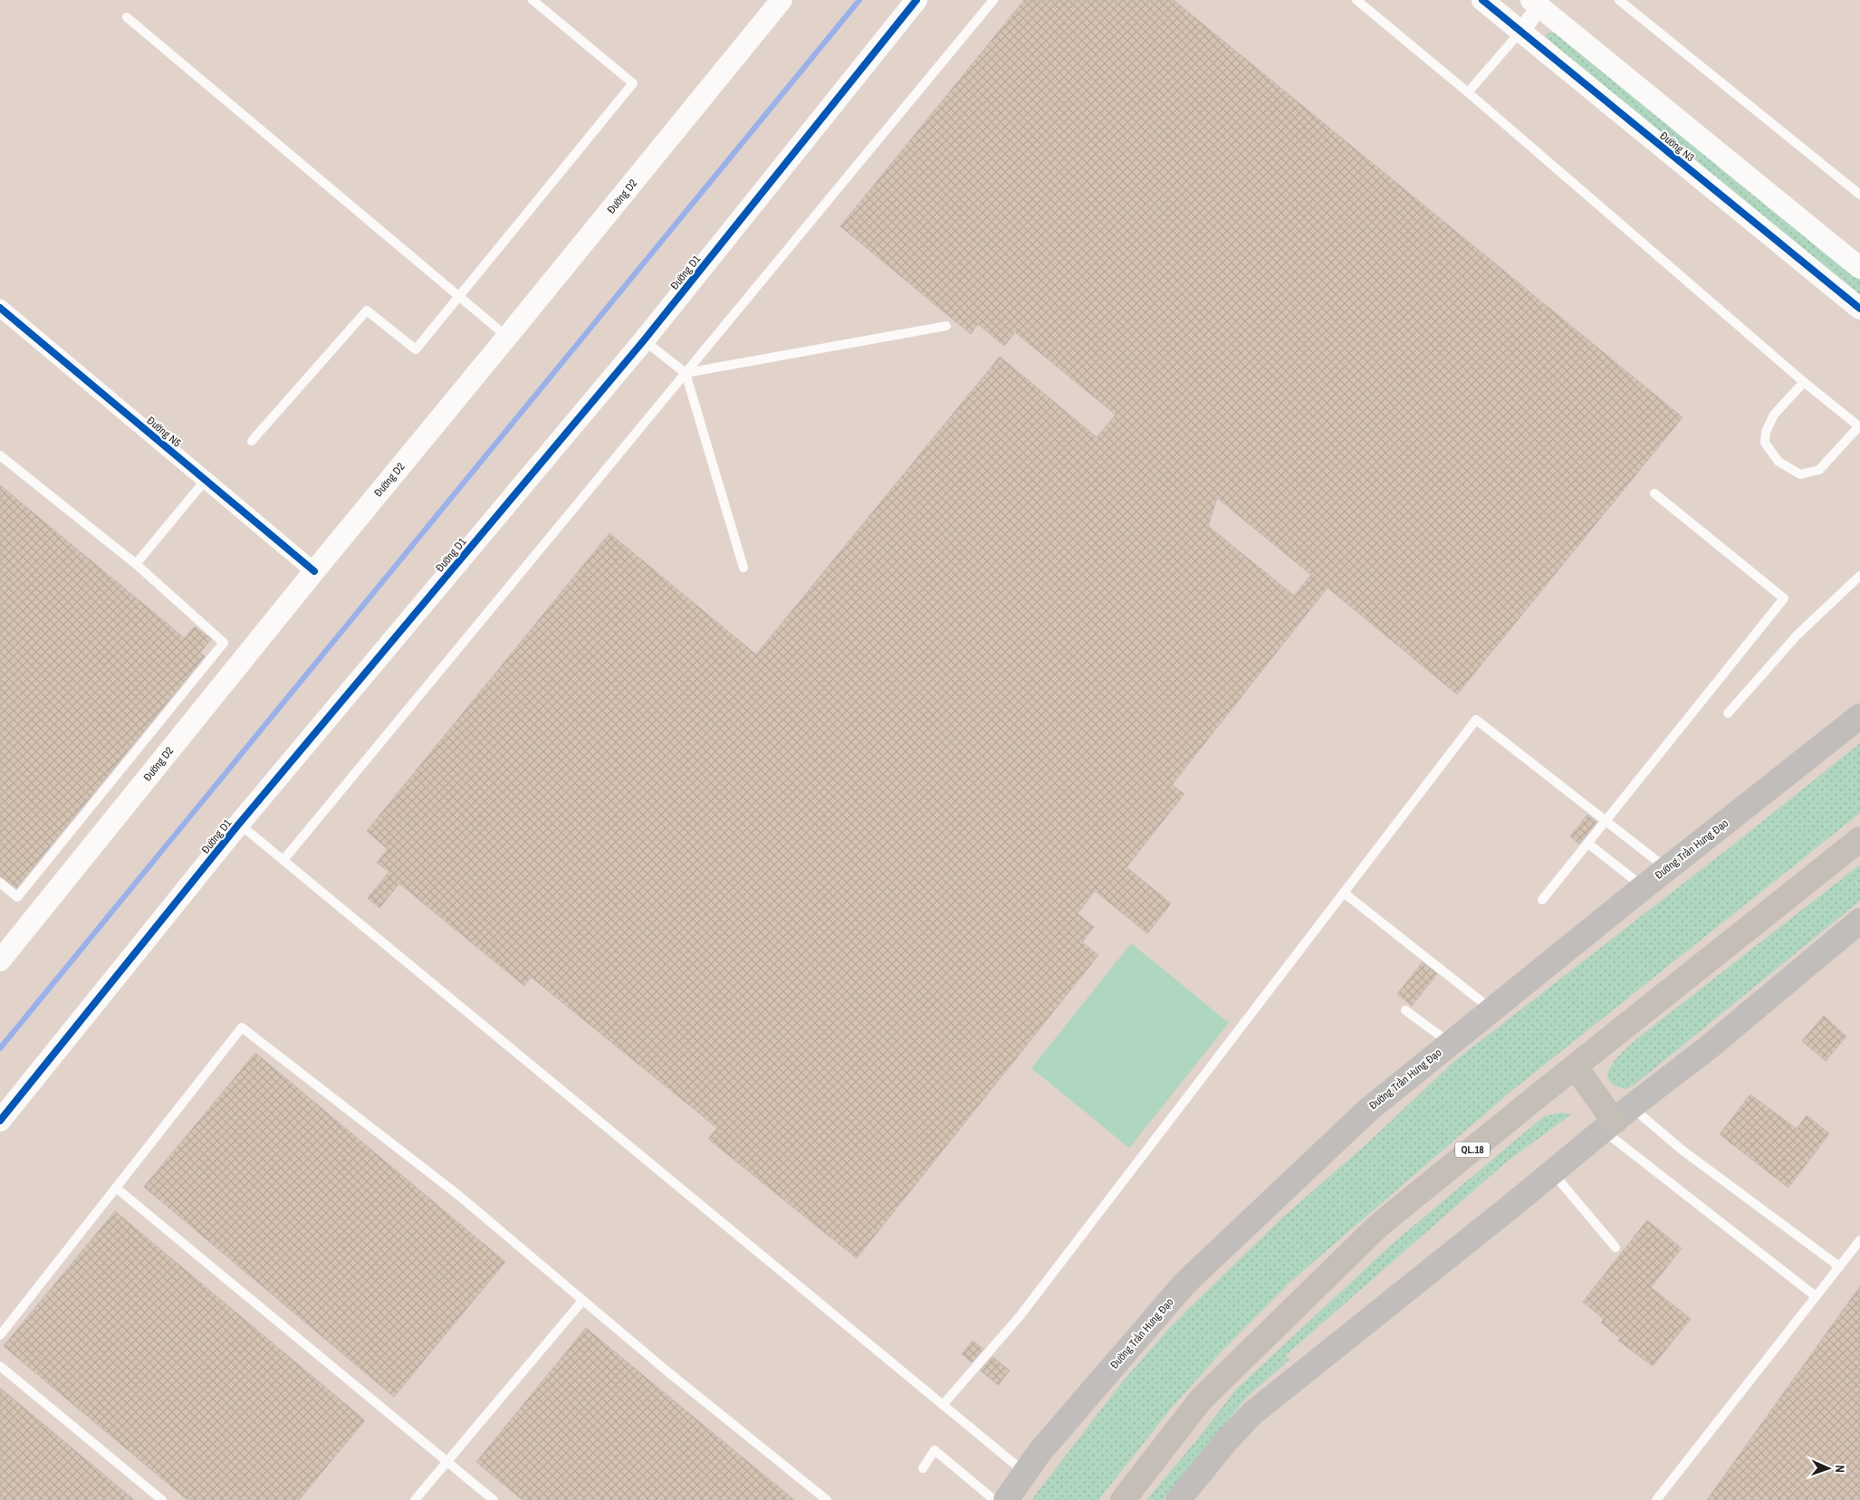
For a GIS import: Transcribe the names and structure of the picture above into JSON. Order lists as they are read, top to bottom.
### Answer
{
  "streets": {
    "highway": ["QL.18"],
    "main road": ["Đường Trần Hưng Đạo"],
    "street": [
      "Đường N3",
      "Đường D2",
      "Đường D1",
      "Đường N5"
    ]
  },
  "crossings": [
    ["Đường D2", "Đường N5"]
  ],
  "north": "right"
}
